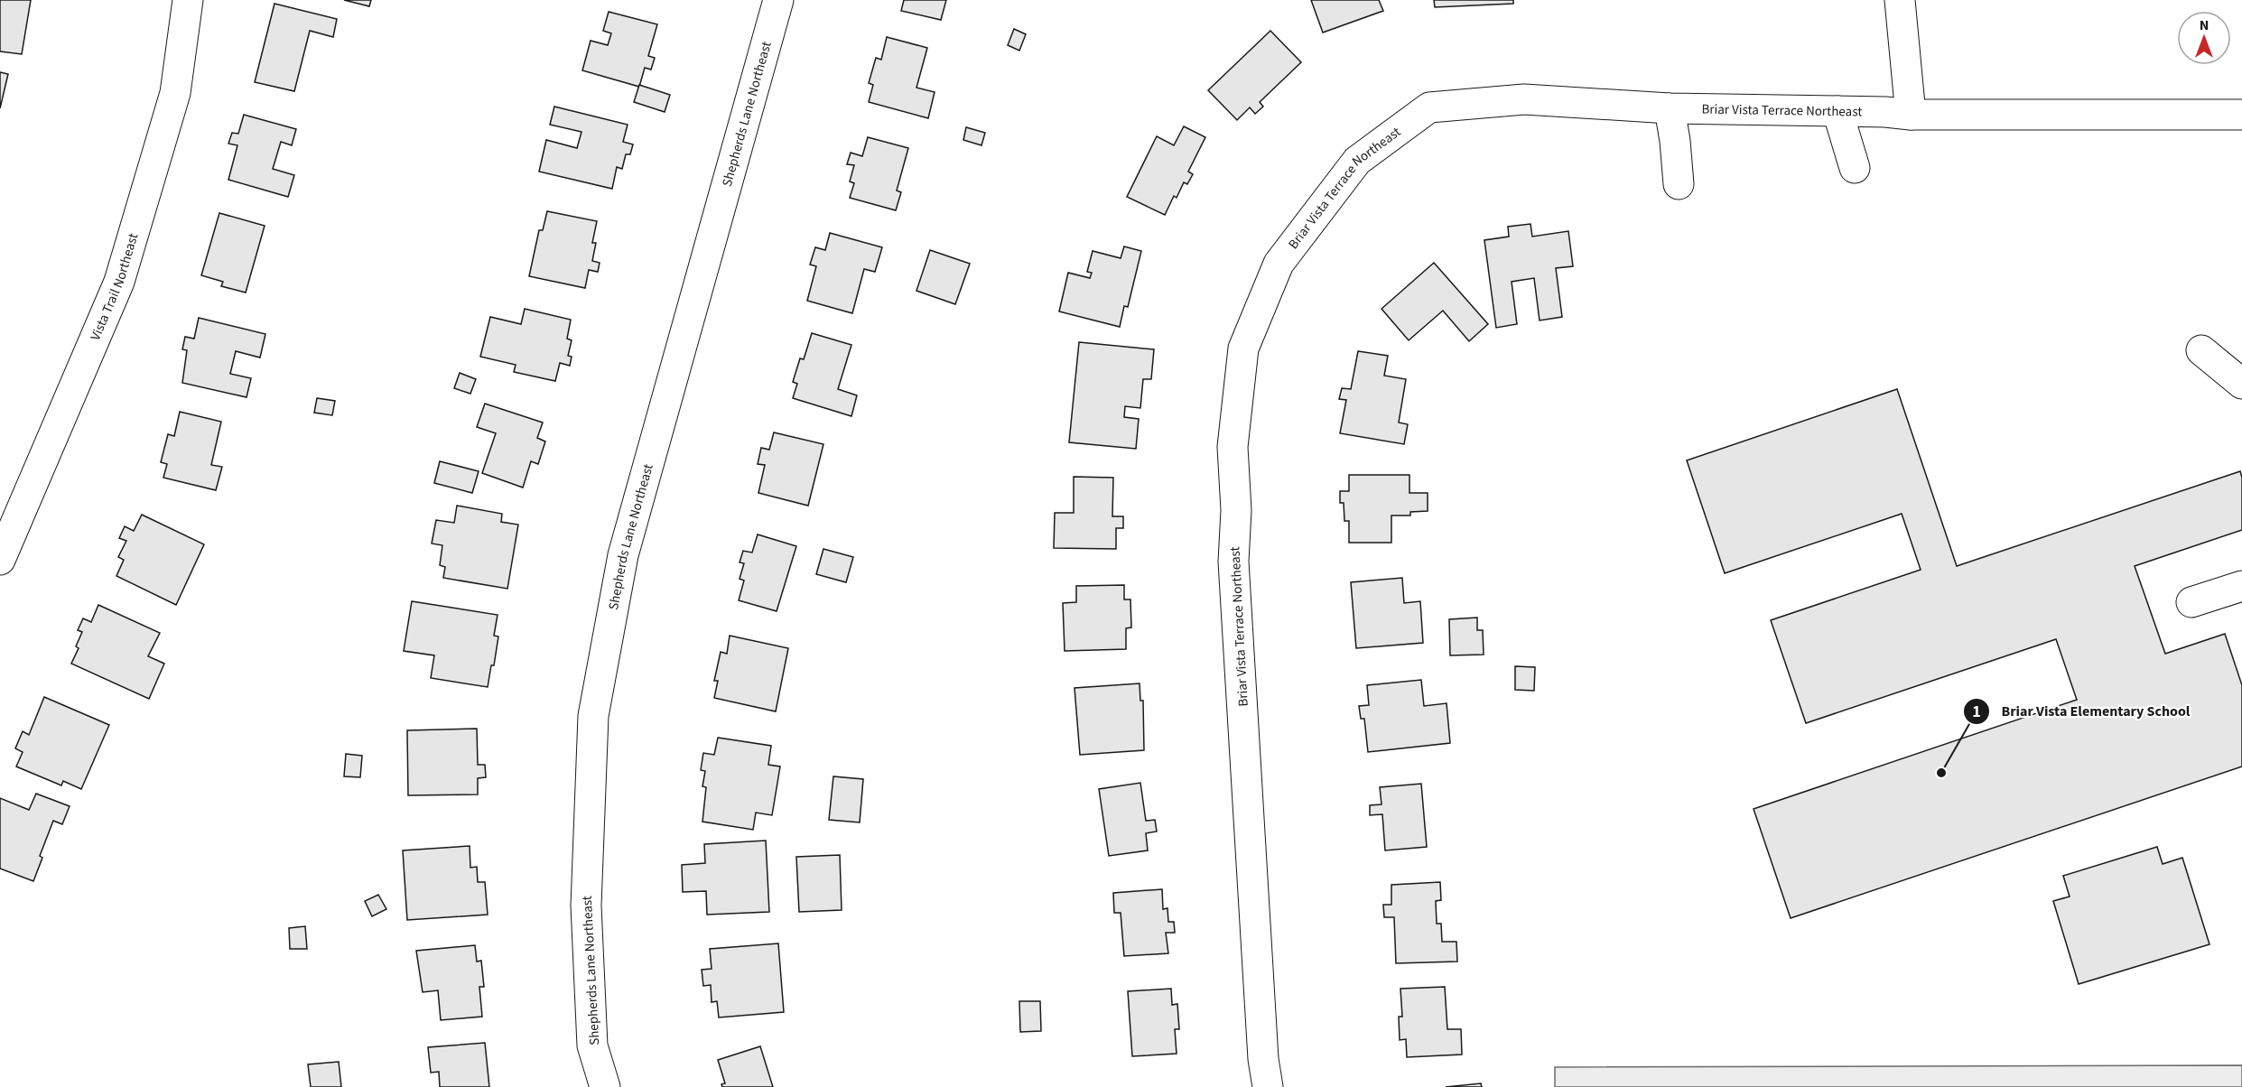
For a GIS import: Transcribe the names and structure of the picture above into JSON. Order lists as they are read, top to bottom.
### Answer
{
  "streets": {
    "street": ["Briar Vista Terrace Northeast", "Shepherds Lane Northeast", "Vista Trail Northeast"]
  },
  "places": ["Briar Vista Elementary School"],
  "north": "top"
}
